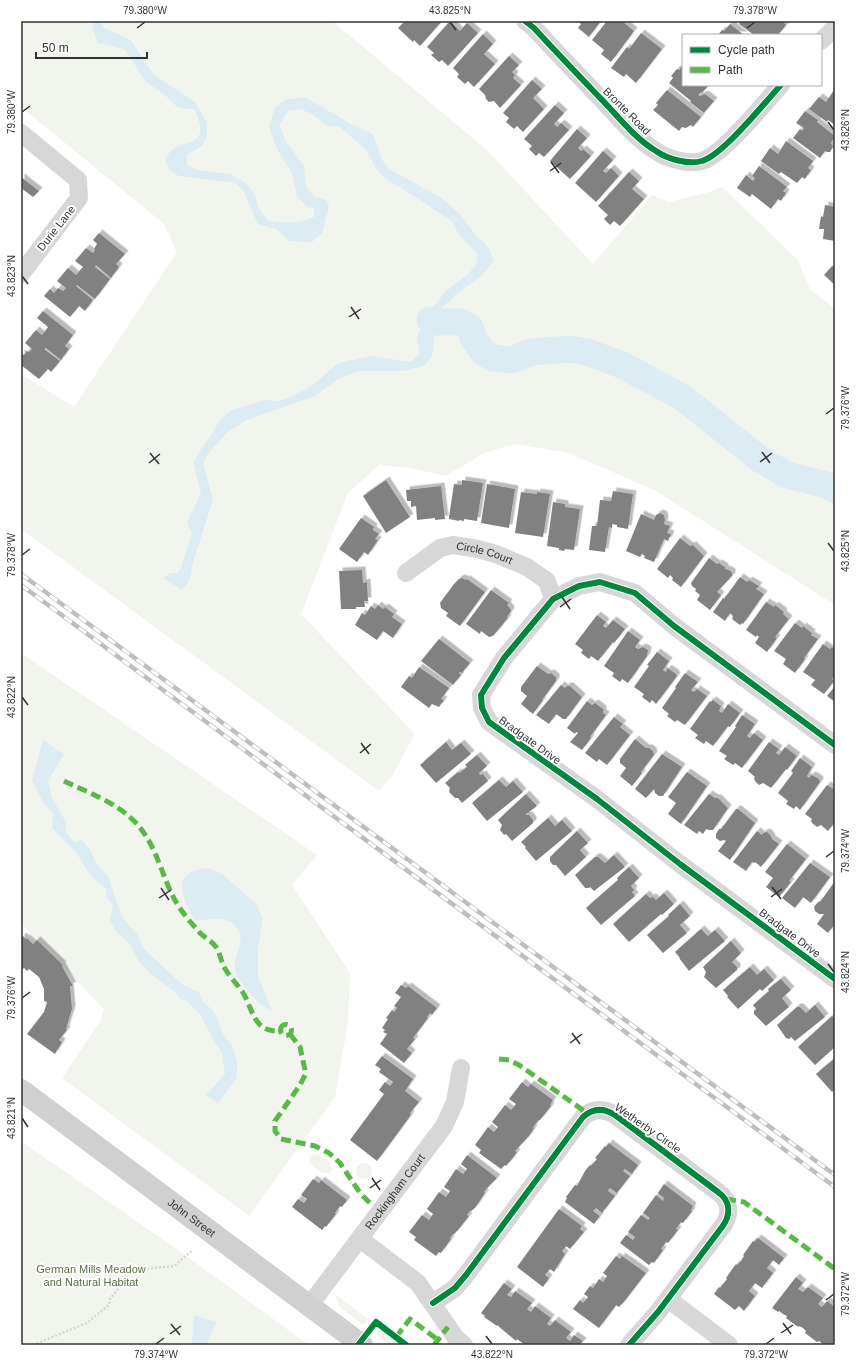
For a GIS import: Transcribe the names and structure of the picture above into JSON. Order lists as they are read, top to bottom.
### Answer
{
  "streets": {
    "main road": ["John Street"],
    "street": [
      "Bronte Road",
      "Durie Lane",
      "Circle Court",
      "Bradgate Drive",
      "Wetherby Circle",
      "Rockingham Court"
    ]
  },
  "crossings": [
    ["Circle Court", "Bradgate Drive"],
    ["Rockingham Court", "John Street"]
  ],
  "parks": ["German Mills Meadow and Natural Habitat"],
  "legend": ["Cycle path", "Path"],
  "scale_bar": "50 m",
  "coordinates": [
    "79.380°W",
    "43.825°N",
    "79.378°W",
    "43.826°N",
    "43.823°N",
    "79.376°W",
    "43.822°N",
    "79.374°W",
    "43.824°N",
    "43.821°N",
    "79.372°W"
  ]
}
